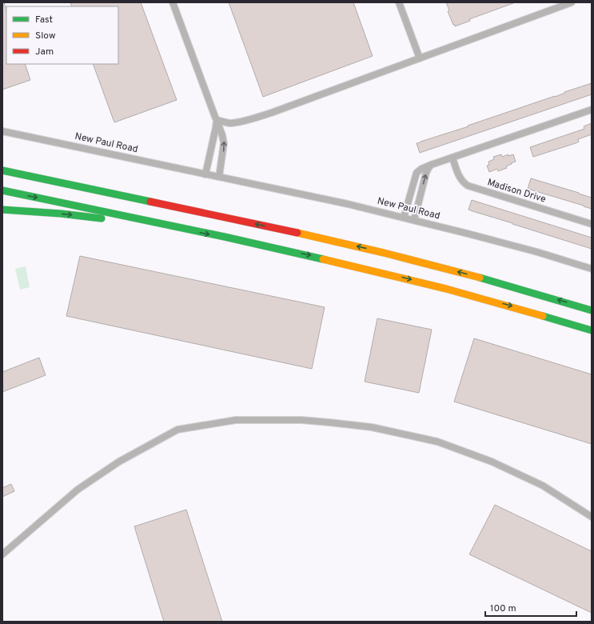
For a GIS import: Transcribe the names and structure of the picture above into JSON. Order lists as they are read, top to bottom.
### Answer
{
  "streets": {
    "street": ["New Paul Road", "Madison Drive"]
  },
  "legend": ["Fast", "Slow", "Jam"],
  "scale_bar": "100 m"
}
